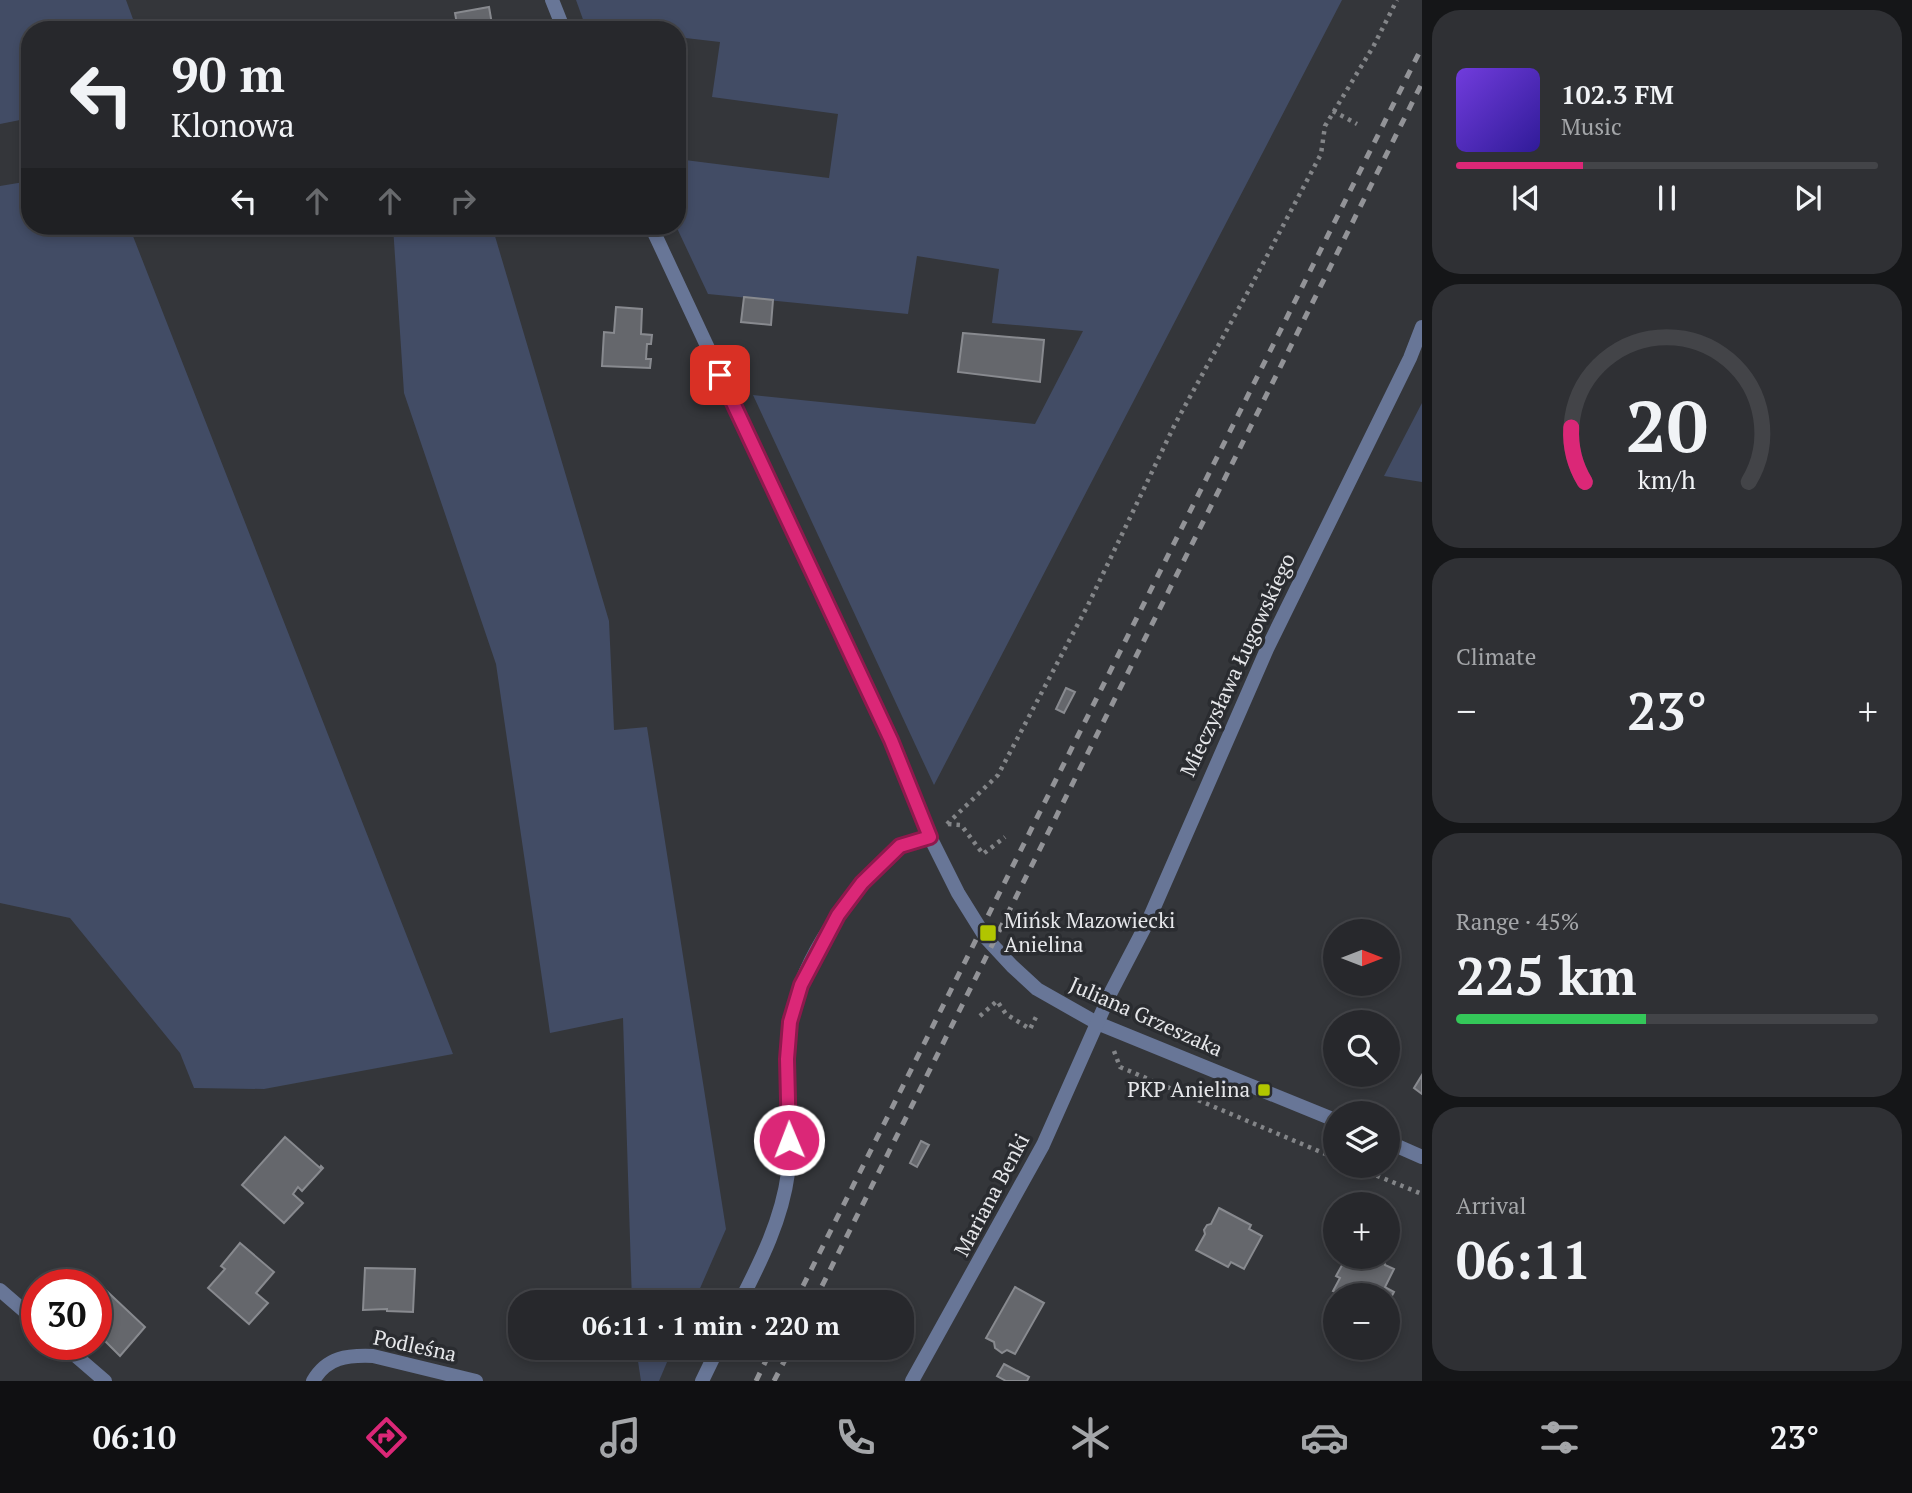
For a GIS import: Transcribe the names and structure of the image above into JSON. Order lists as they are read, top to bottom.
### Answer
{
  "streets": {
    "street": [
      "Mieczysława Ługowskiego",
      "Juliana Grzeszaka",
      "Mariana Benki",
      "Podleśna"
    ]
  },
  "crossings": [
    ["Mieczysława Ługowskiego", "Juliana Grzeszaka"],
    ["Mieczysława Ługowskiego", "Mariana Benki"],
    ["Juliana Grzeszaka", "Mariana Benki"]
  ],
  "places": {
    "transit": ["Mińsk Mazowiecki Anielina", "PKP Anielina"]
  },
  "north": "right",
  "page": {
    "turn": ["90 m", "Klonowa"],
    "song": ["102.3 FM", "Music"],
    "tile": [
      "Climate",
      ["Range · 45%", "225 km"],
      ["Arrival", "06:11"]
    ],
    "heat": ["−", "23°", "+"],
    "map_buttons": ["+", "−"],
    "limit": "30",
    "trip": "06:11 · 1 min · 220 m",
    "tabs": ["06:10", "23°"],
    "gauge": ["20", "km/h"]
  }
}
